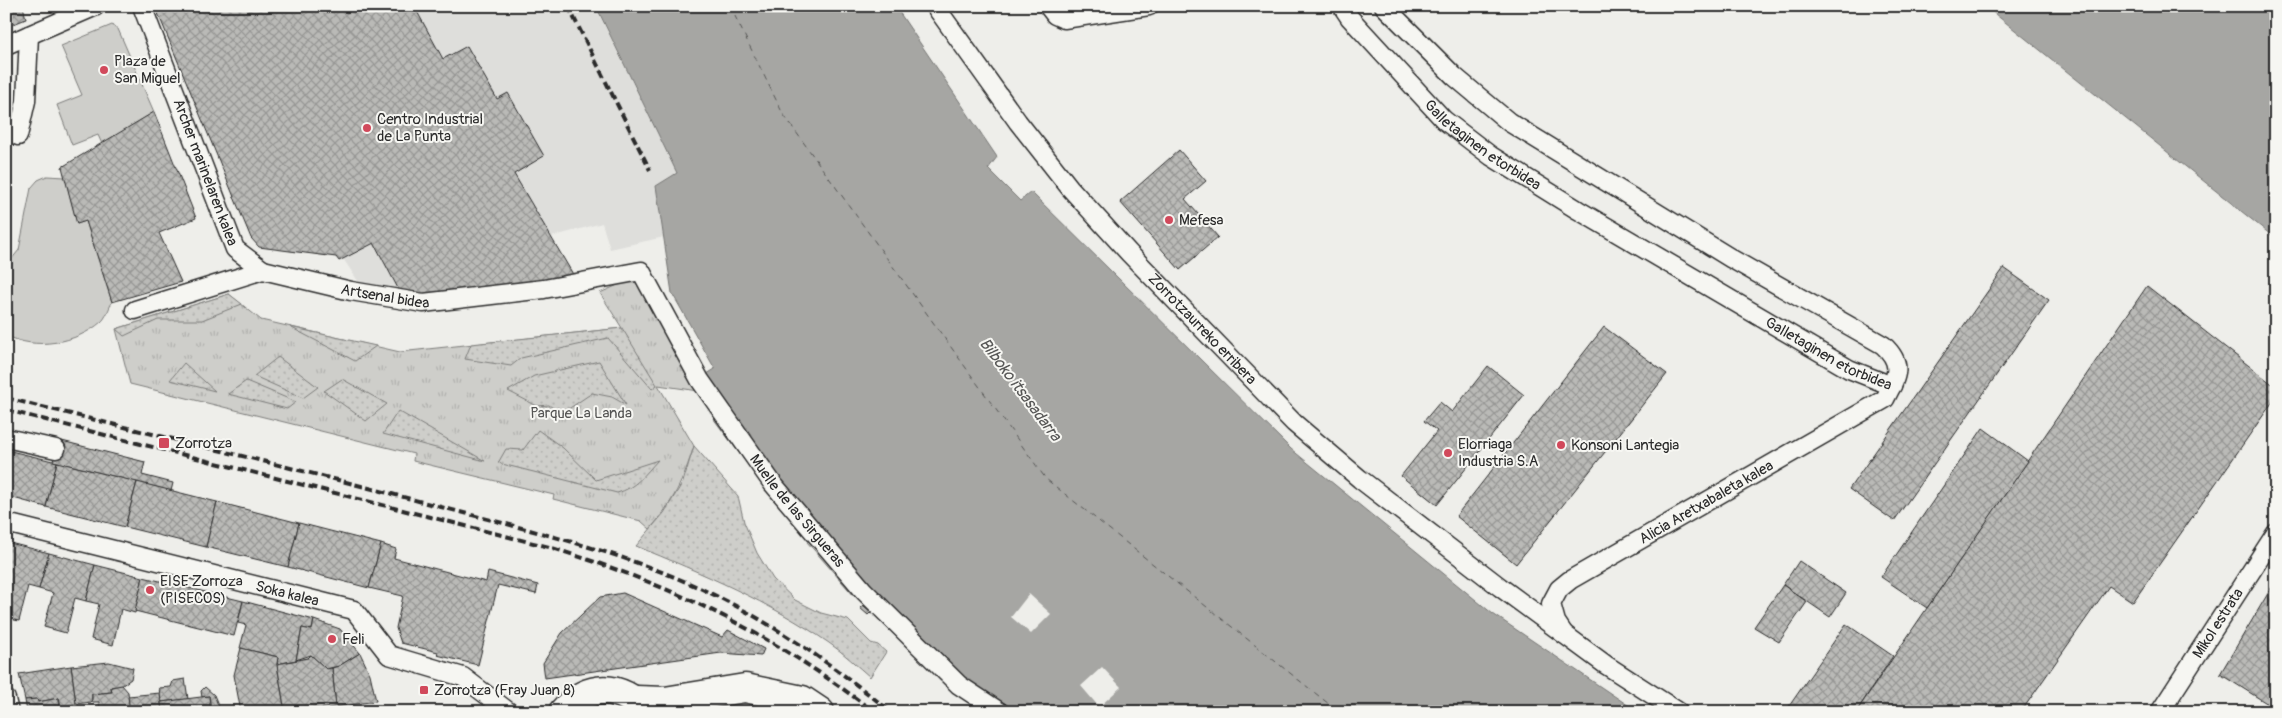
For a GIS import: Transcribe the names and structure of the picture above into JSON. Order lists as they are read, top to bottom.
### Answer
{
  "streets": {
    "street": [
      "Galletaginen etorbidea",
      "Archer marinelaren kalea",
      "Artsenal bidea",
      "Zorrotzaurreko erribera",
      "Alicia Aretxabaleta kalea",
      "Muelle de las Sirgueras",
      "Soka kalea",
      "Mikol estrata"
    ]
  },
  "crossings": [
    ["Galletaginen etorbidea", "Alicia Aretxabaleta kalea"],
    ["Archer marinelaren kalea", "Artsenal bidea"],
    ["Artsenal bidea", "Muelle de las Sirgueras"]
  ],
  "water": ["Bilboko itsasadarra"],
  "parks": ["Parque La Landa"],
  "places": {
    "other": [
      "Plaza de San Miguel",
      "Centro Industrial de La Punta",
      "Mefesa",
      "Konsoni Lantegia",
      "Elorriaga Industria S.A",
      "EISE Zorroza (PISECOS)",
      "Feli"
    ],
    "transit": ["Zorrotza", "Zorrotza (Fray Juan 8)"]
  }
}
